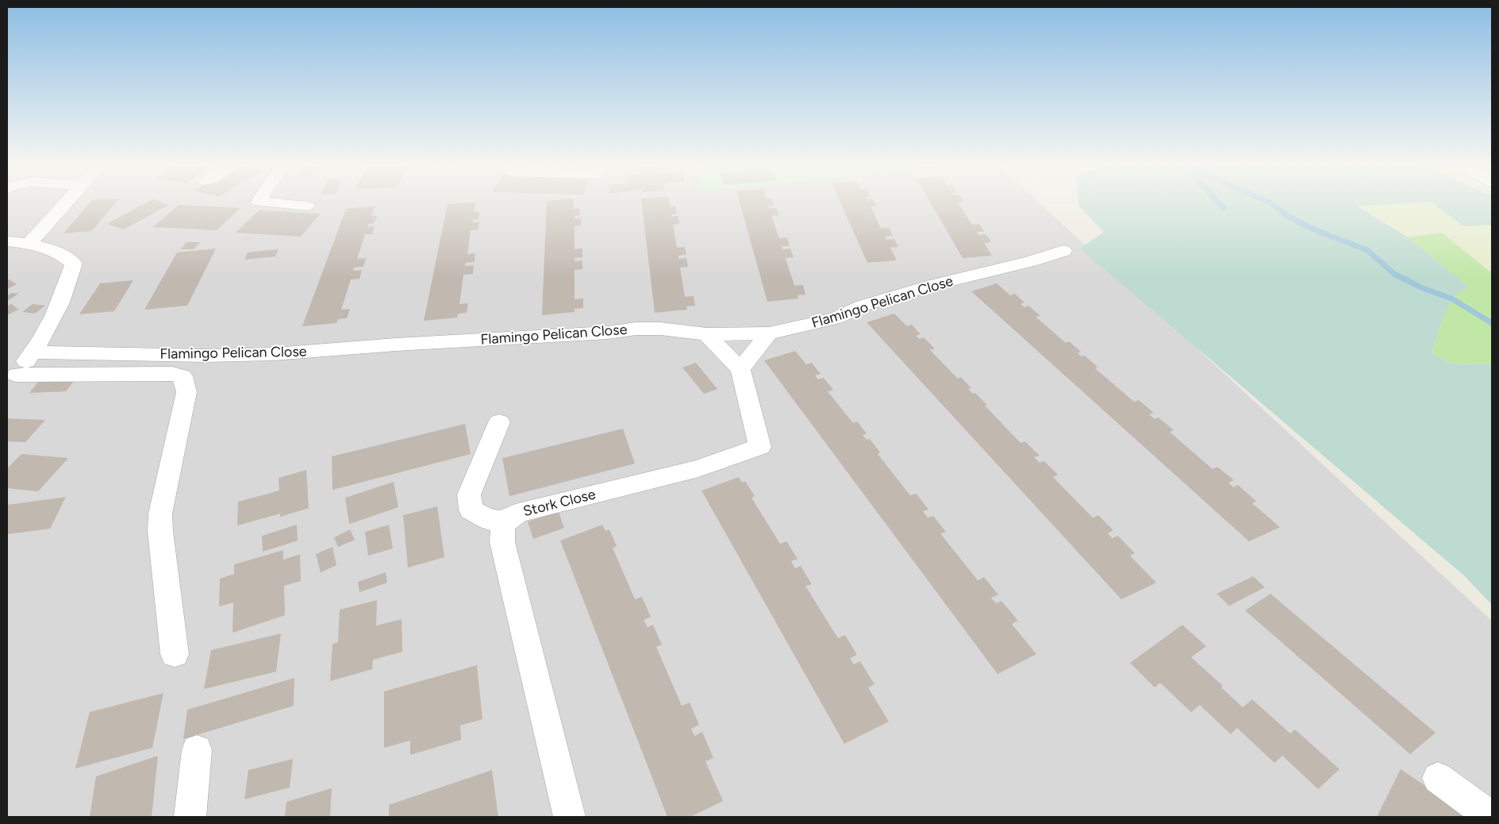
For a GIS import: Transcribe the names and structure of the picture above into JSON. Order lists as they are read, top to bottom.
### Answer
{
  "streets": {
    "street": ["Flamingo Pelican Close", "Stork Close"]
  },
  "crossings": [
    ["Flamingo Pelican Close", "Stork Close"]
  ]
}
